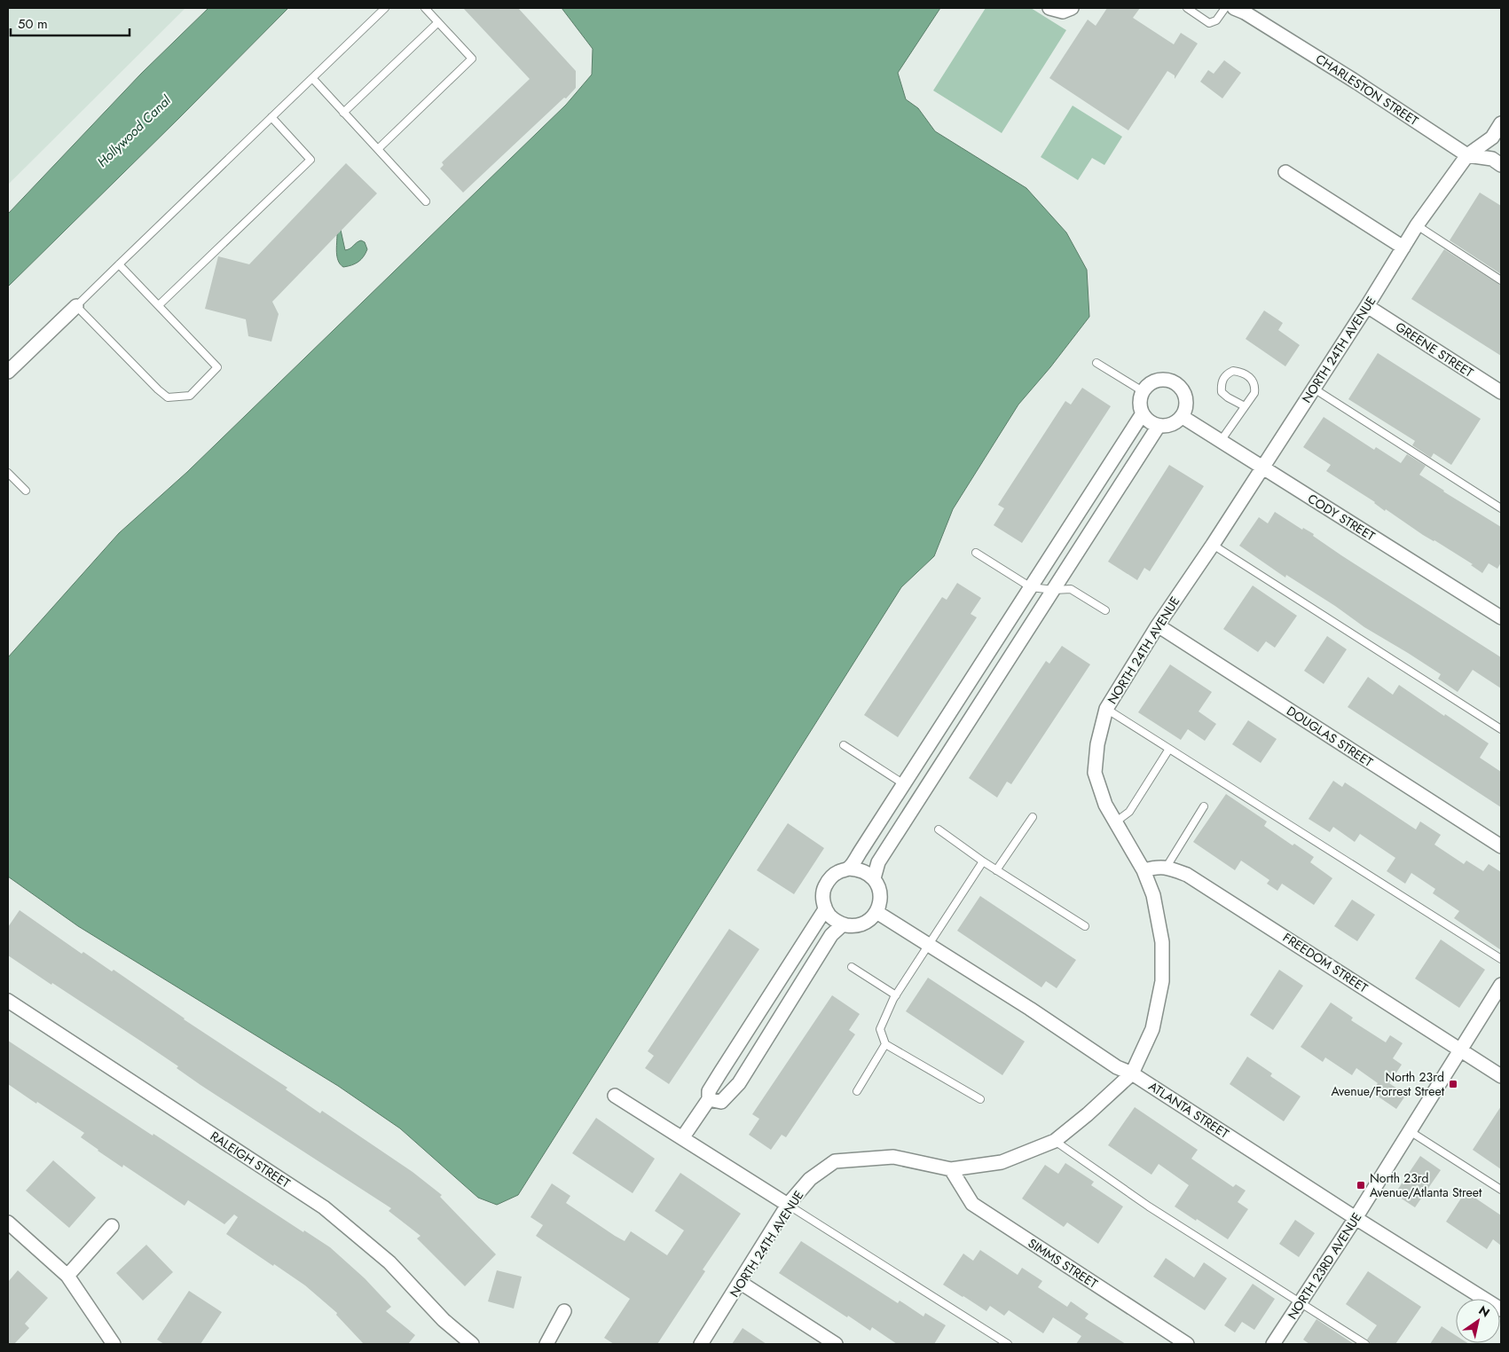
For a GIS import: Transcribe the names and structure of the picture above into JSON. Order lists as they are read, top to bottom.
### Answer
{
  "streets": {
    "street": [
      "CHARLESTON STREET",
      "NORTH 24TH AVENUE",
      "GREENE STREET",
      "CODY STREET",
      "DOUGLAS STREET",
      "FREEDOM STREET",
      "ATLANTA STREET",
      "RALEIGH STREET",
      "SIMMS STREET",
      "NORTH 23RD AVENUE"
    ]
  },
  "crossings": [
    ["CHARLESTON STREET", "NORTH 24TH AVENUE"],
    ["NORTH 24TH AVENUE", "GREENE STREET"],
    ["NORTH 24TH AVENUE", "CODY STREET"],
    ["NORTH 24TH AVENUE", "DOUGLAS STREET"],
    ["NORTH 24TH AVENUE", "FREEDOM STREET"],
    ["NORTH 24TH AVENUE", "ATLANTA STREET"],
    ["NORTH 24TH AVENUE", "SIMMS STREET"],
    ["FREEDOM STREET", "NORTH 23RD AVENUE"],
    ["ATLANTA STREET", "NORTH 23RD AVENUE"]
  ],
  "water": ["Hollywood Canal"],
  "places": {
    "transit": ["North 23rd Avenue/Forrest Street", "North 23rd Avenue/Atlanta Street"]
  },
  "scale_bar": "50 m",
  "north": "top right"
}
